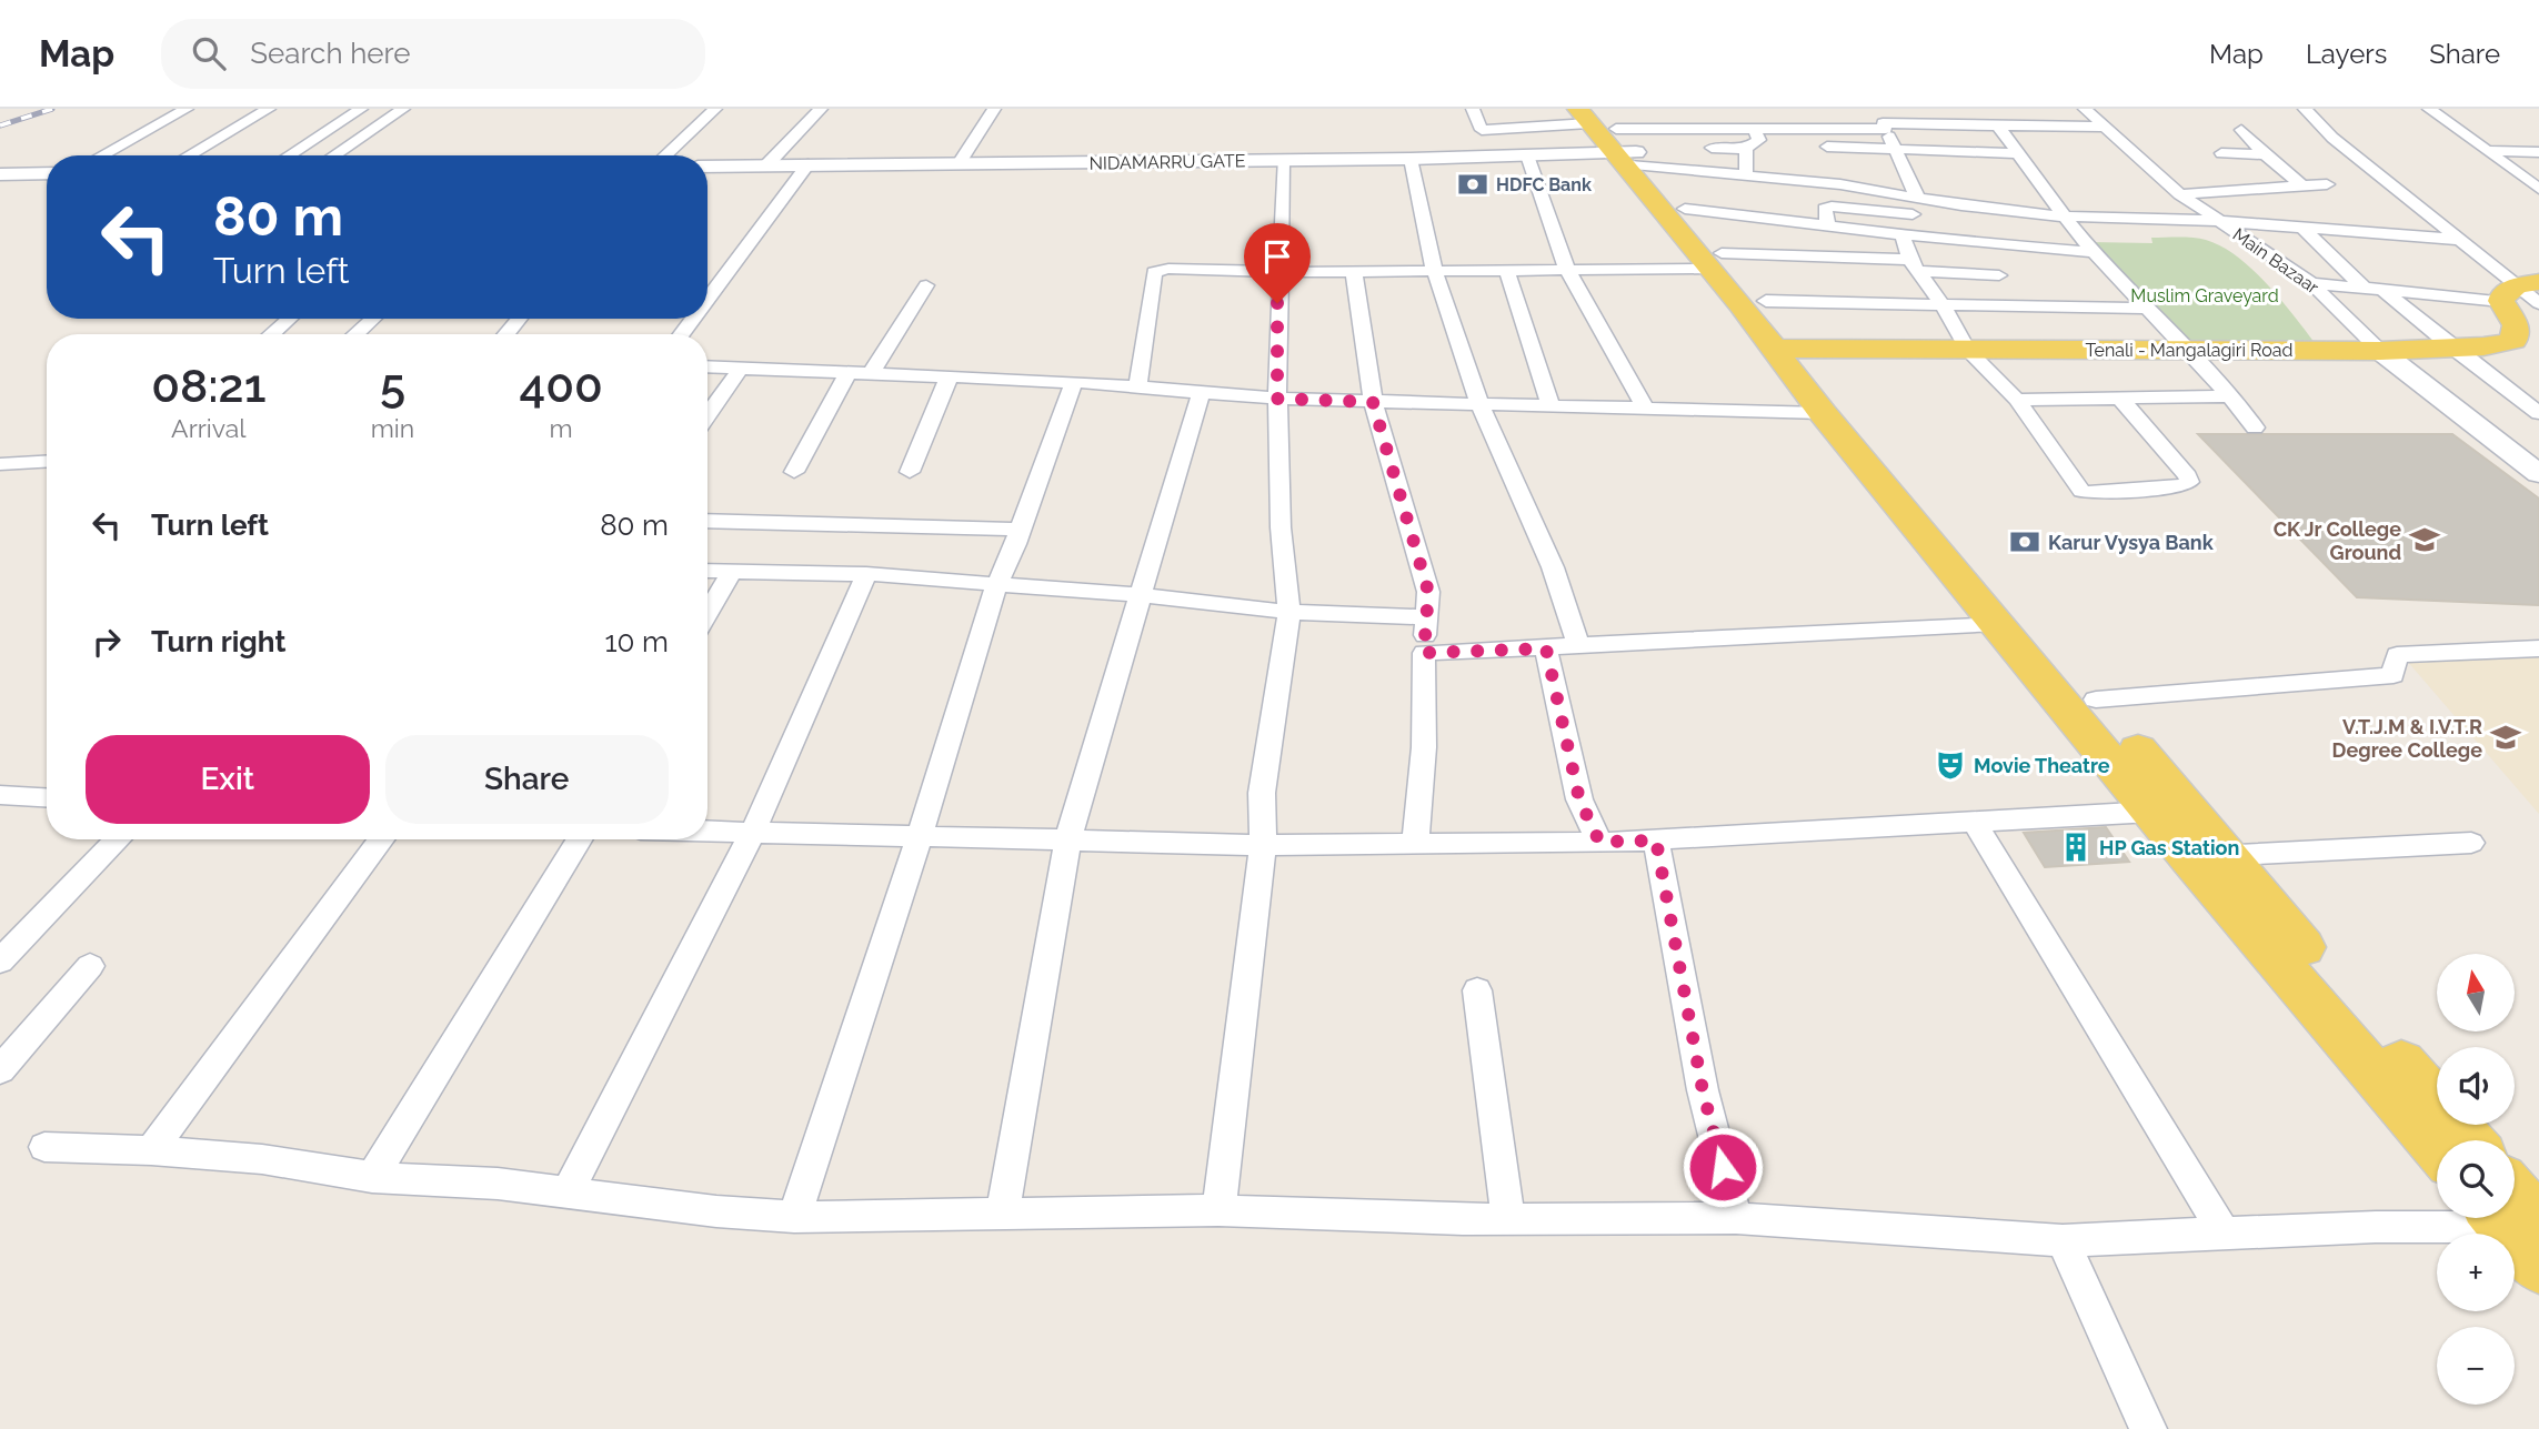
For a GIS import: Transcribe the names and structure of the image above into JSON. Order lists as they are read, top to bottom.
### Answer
{
  "streets": {
    "main road": ["NIDAMARRU GATE", "Main Bazaar", "Tenali - Mangalagiri Road"]
  },
  "crossings": [
    ["Main Bazaar", "Tenali - Mangalagiri Road"]
  ],
  "parks": ["Muslim Graveyard"],
  "places": {
    "bank": ["HDFC Bank", "Karur Vysya Bank"],
    "school or university": ["CK Jr College Ground", "V.T.J.M & I.V.T.R Degree College"],
    "theatre": ["Movie Theatre"],
    "building": ["HP Gas Station"]
  },
  "north": "top",
  "page": {
    "header": "Map",
    "search": "Search here",
    "nav": ["Map", "Layers", "Share"],
    "turn": ["80 m", "Turn left"],
    "eta": [
      "08:21",
      "Arrival",
      "5",
      "min",
      "400",
      "m"
    ],
    "list": [
      {
        "name": "Turn left",
        "value": "80 m"
      },
      {
        "name": "Turn right",
        "value": "10 m"
      }
    ],
    "buttons": ["Exit", "Share"],
    "map_buttons": ["+", "−"]
  }
}
